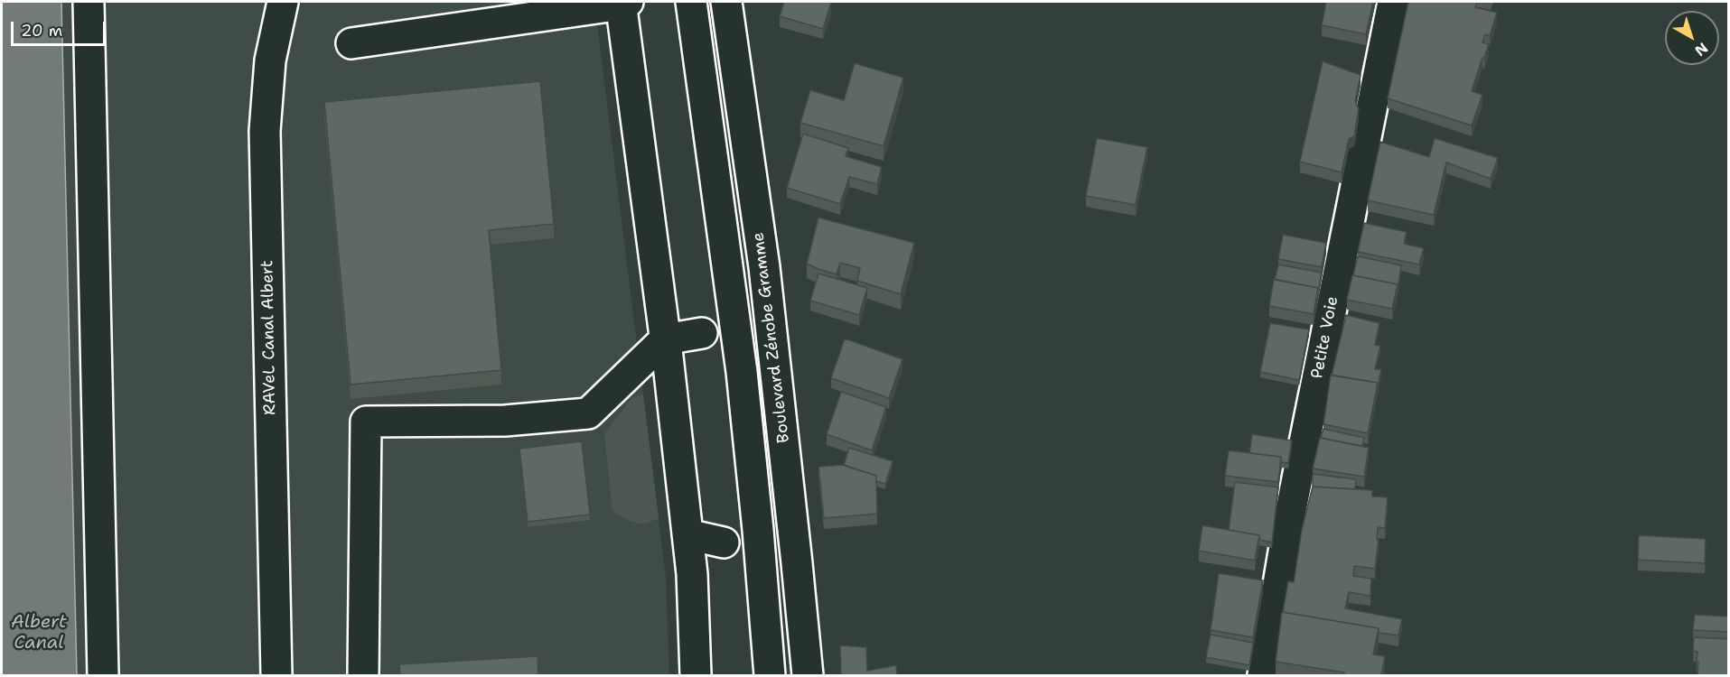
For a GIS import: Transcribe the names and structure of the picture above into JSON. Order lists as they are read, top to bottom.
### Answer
{
  "streets": {
    "street": ["RAVeL Canal Albert", "Boulevard Zénobe Gramme", "Petite Voie"]
  },
  "water": ["Albert Canal"],
  "scale_bar": "20 m",
  "north": "bottom right"
}
